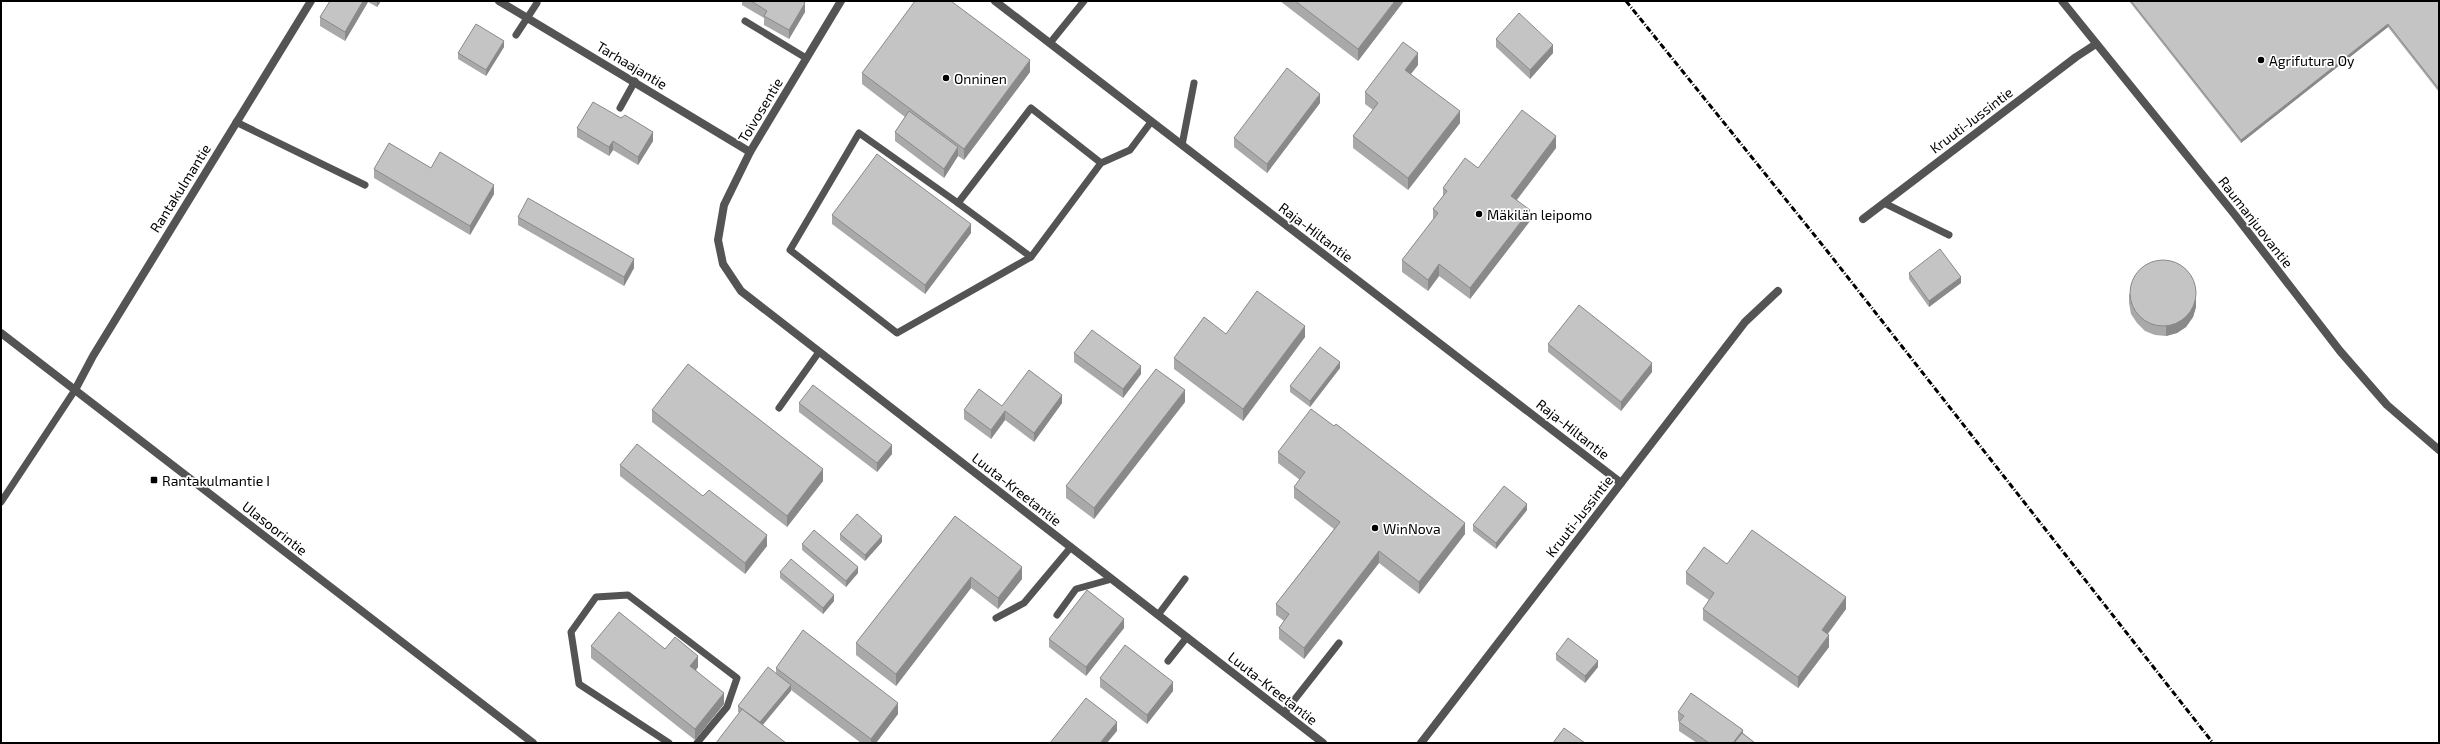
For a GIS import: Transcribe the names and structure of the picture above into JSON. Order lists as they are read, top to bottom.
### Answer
{
  "streets": {
    "street": [
      "Tarhaajantie",
      "Toivosentie",
      "Kruuti-Jussintie",
      "Rantakulmantie",
      "Raumanjuovantie",
      "Raja-Hiltantie",
      "Luuta-Kreetantie",
      "Ulasoorintie"
    ]
  },
  "crossings": [
    ["Tarhaajantie", "Toivosentie"],
    ["Toivosentie", "Luuta-Kreetantie"],
    ["Kruuti-Jussintie", "Raumanjuovantie"],
    ["Kruuti-Jussintie", "Raja-Hiltantie"],
    ["Rantakulmantie", "Ulasoorintie"]
  ],
  "places": {
    "other": [
      "Agrifutura Oy",
      "Onninen",
      "Mäkilän leipomo",
      "WinNova"
    ],
    "transit": ["Rantakulmantie I"]
  }
}
